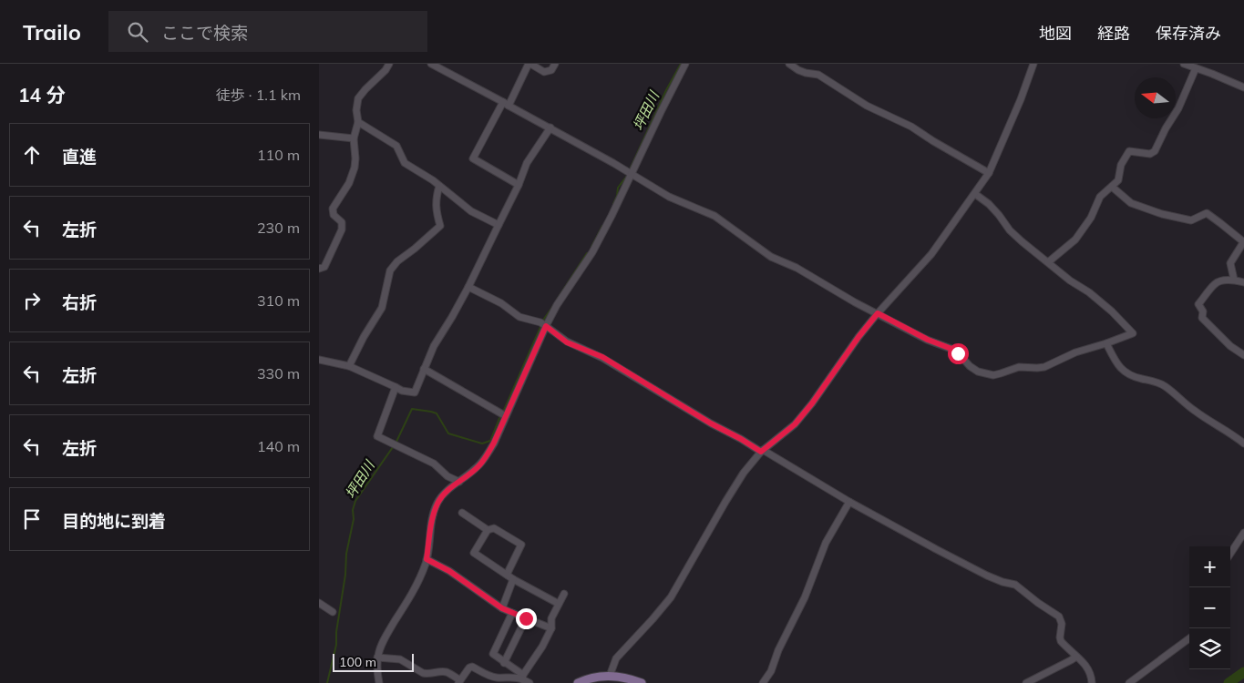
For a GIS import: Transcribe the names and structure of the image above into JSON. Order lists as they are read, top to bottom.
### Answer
{
  "water": ["坪田川"],
  "scale_bar": "100 m",
  "north": "left",
  "page": {
    "header": "Trailo",
    "search": "ここで検索",
    "nav": ["地図", "経路", "保存済み"],
    "heading": ["14 分", "徒歩 · 1.1 km"],
    "list": [
      ["直進", "110 m"],
      ["左折", "230 m"],
      ["右折", "310 m"],
      ["左折", "330 m"],
      ["左折", "140 m"],
      "目的地に到着"
    ],
    "map_buttons": ["+", "−"],
    "scale": "100 m"
  }
}
